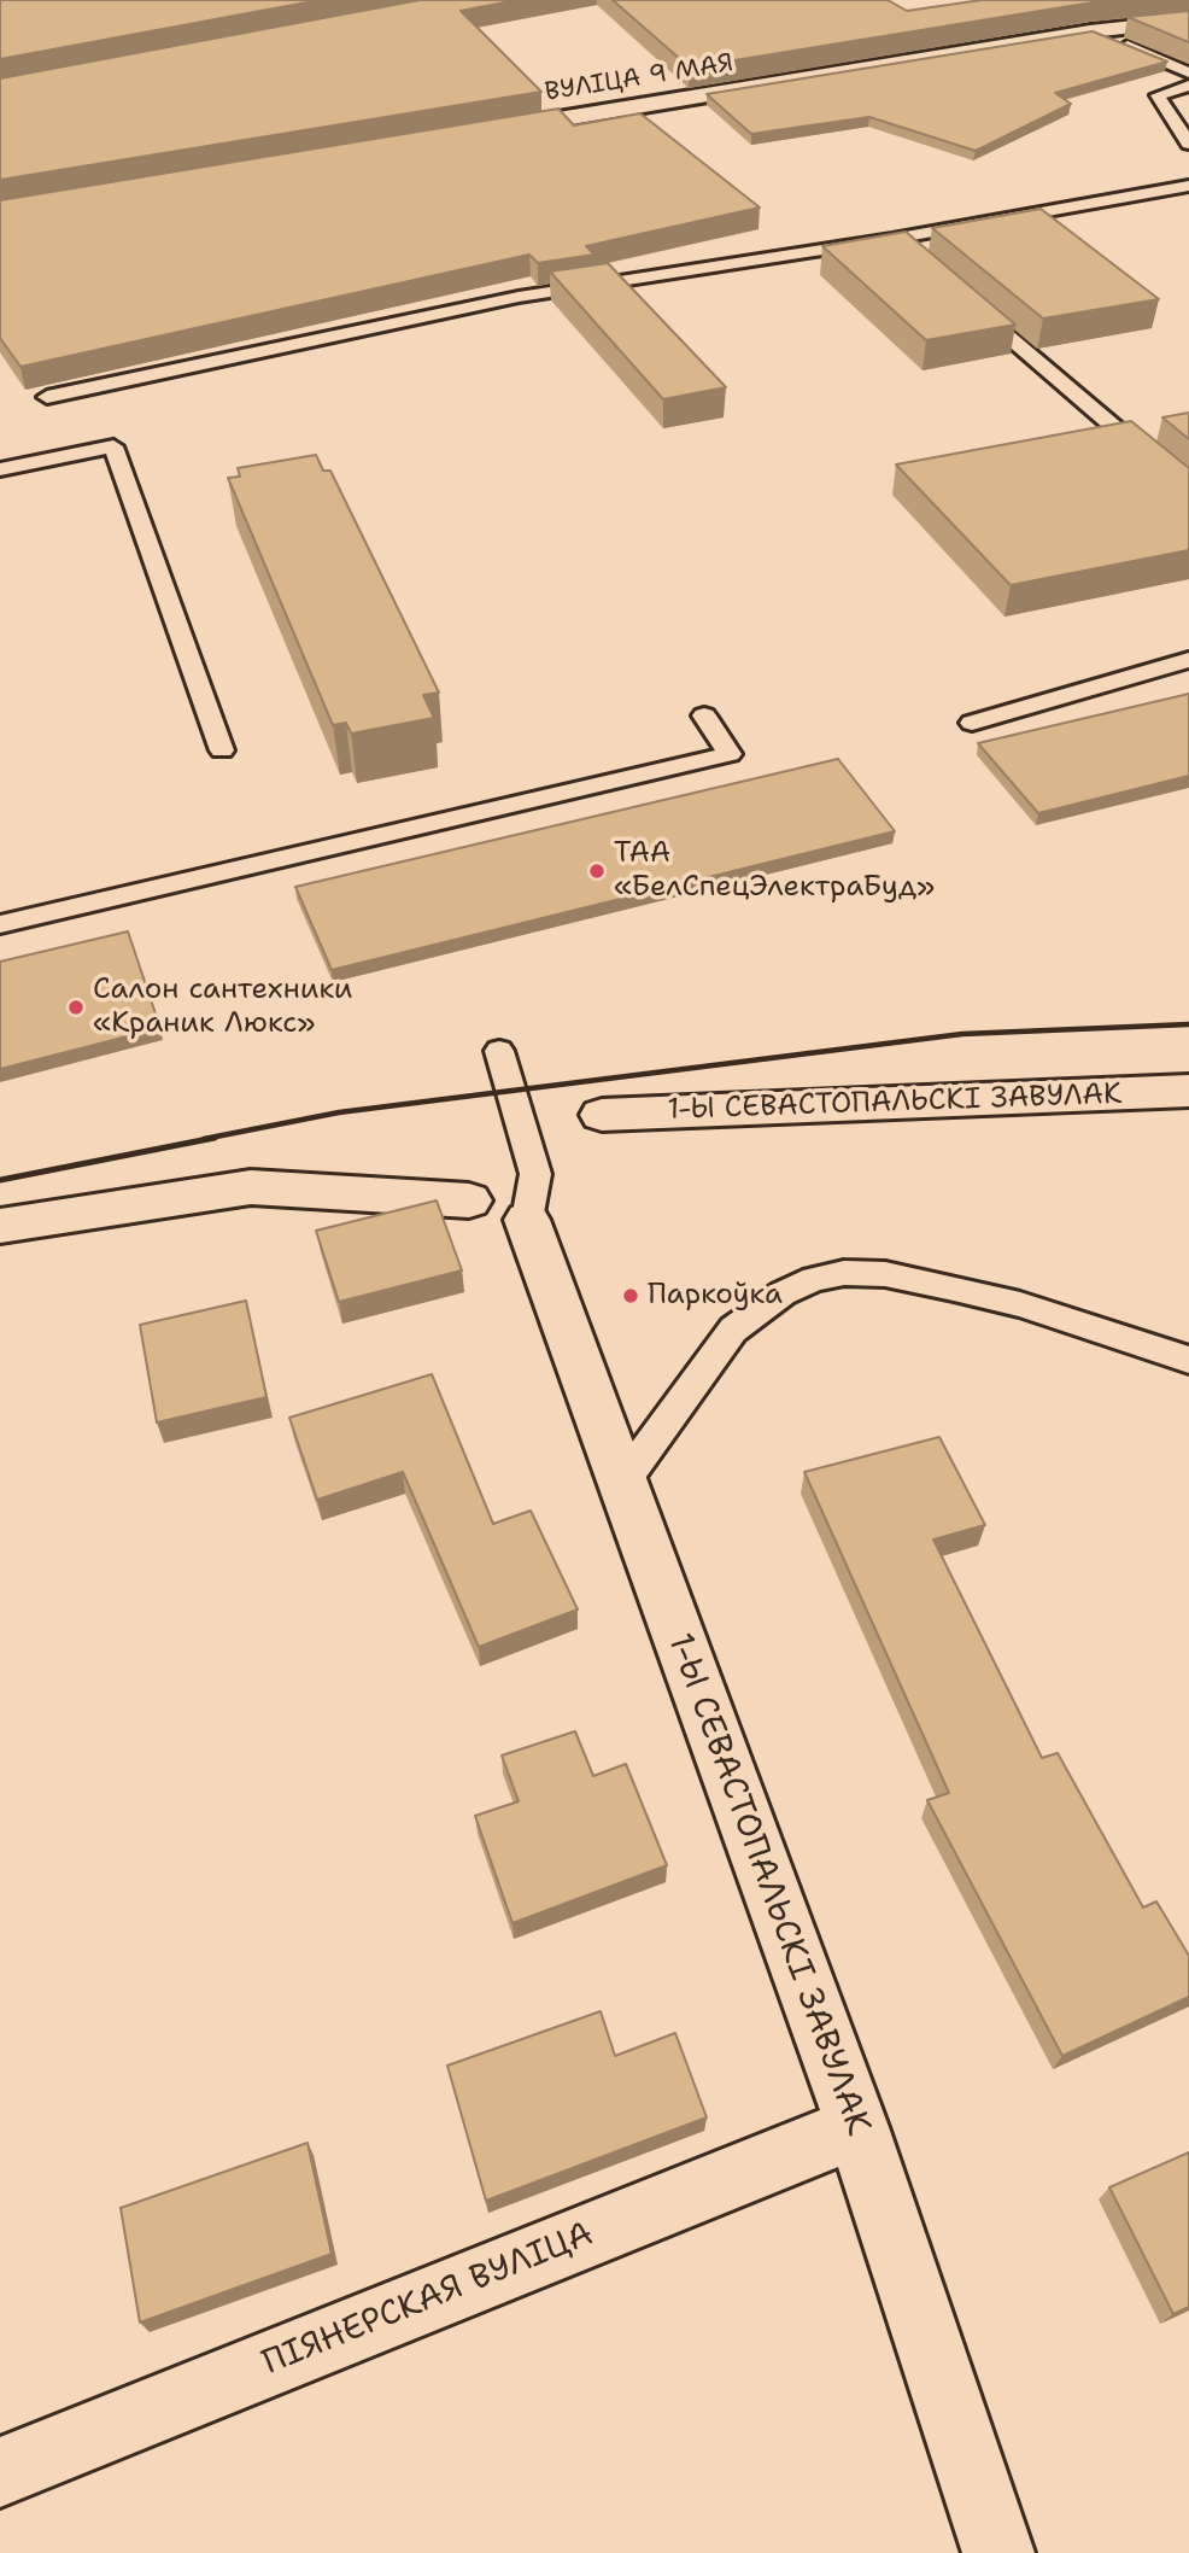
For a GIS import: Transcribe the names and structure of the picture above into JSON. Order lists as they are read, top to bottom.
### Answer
{
  "streets": {
    "street": ["ВУЛІЦА 9 МАЯ", "1-Ы СЕВАСТОПАЛЬСКІ ЗАВУЛАК", "ПІЯНЕРСКАЯ ВУЛІЦА"]
  },
  "crossings": [
    ["1-Ы СЕВАСТОПАЛЬСКІ ЗАВУЛАК", "ПІЯНЕРСКАЯ ВУЛІЦА"]
  ],
  "places": ["ТАА «БелСпецЭлектраБуд»", "Салон сантехники «Краник Люкс»", "Паркоўка"]
}
